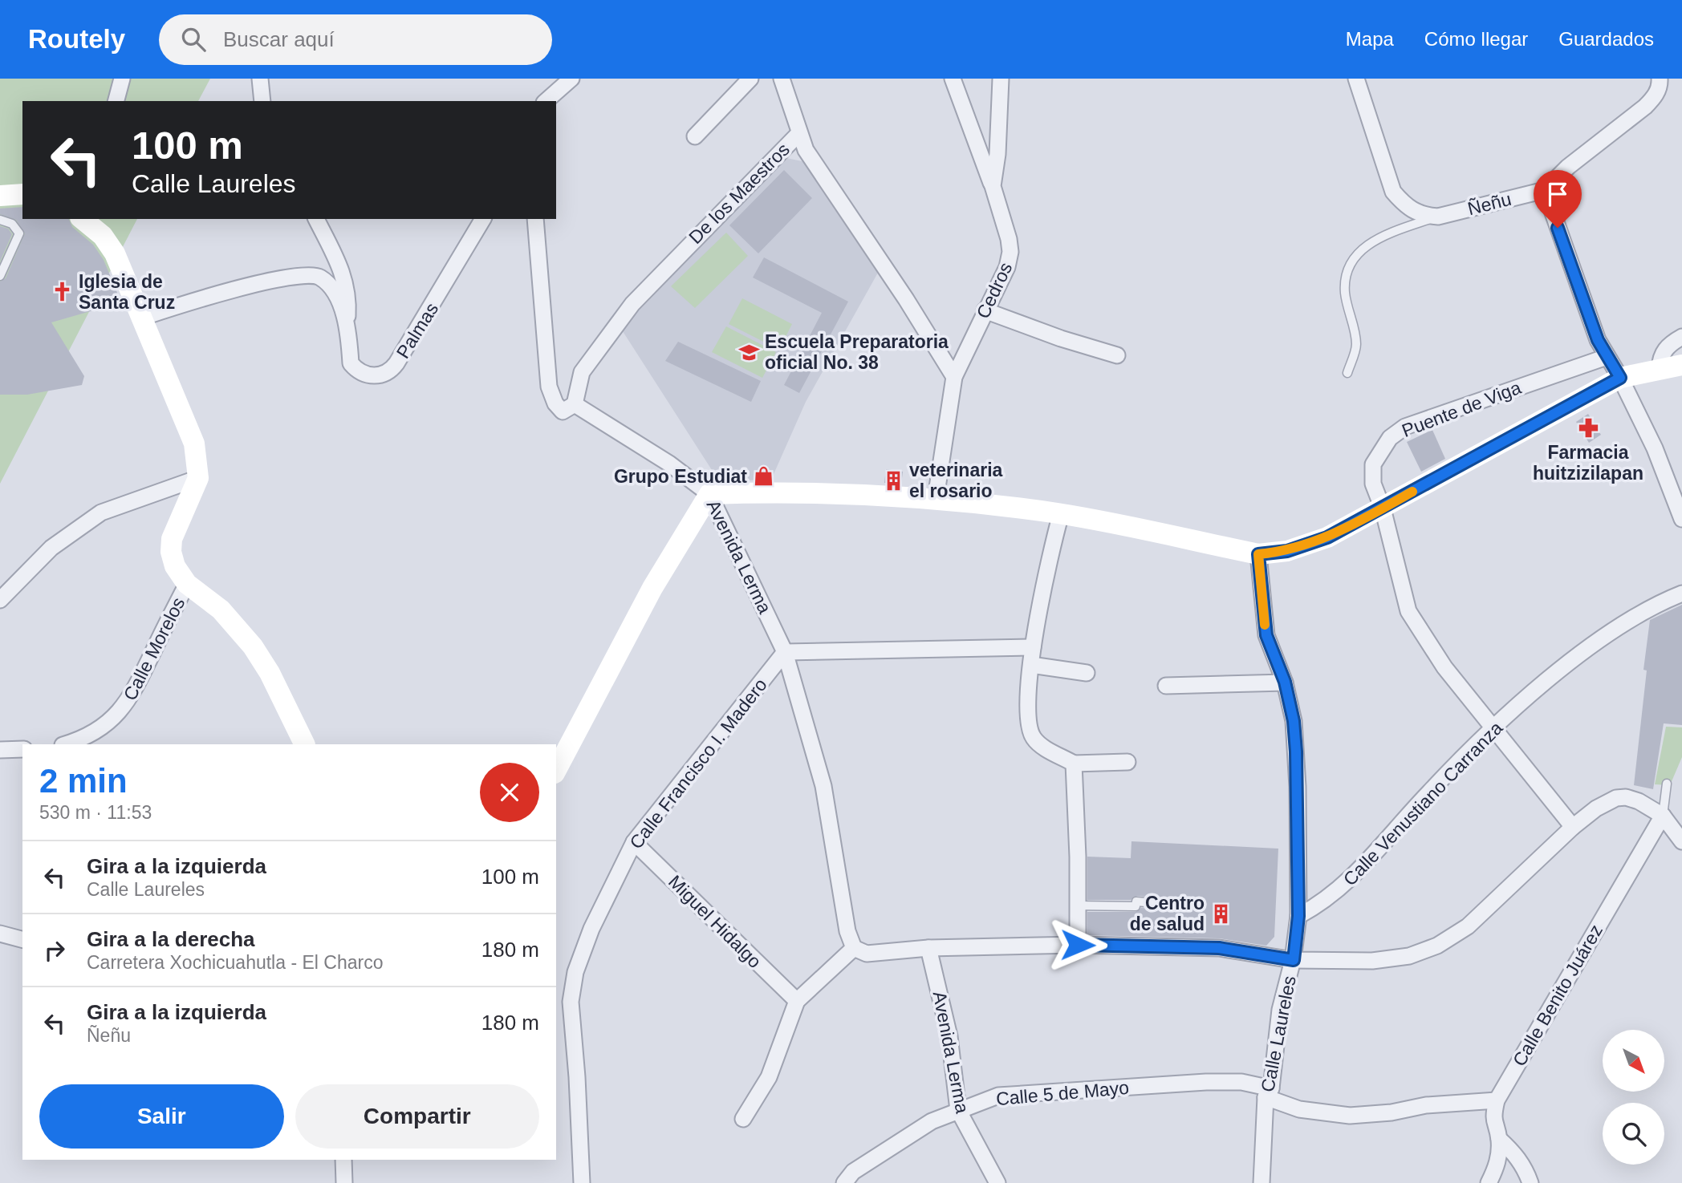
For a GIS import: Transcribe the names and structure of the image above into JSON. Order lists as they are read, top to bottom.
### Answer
{
  "streets": {
    "street": [
      "De los Maestros",
      "Ñeñu",
      "Cedros",
      "Palmas",
      "Puente de Viga",
      "Avenida Lerma",
      "Calle Morelos",
      "Calle Francisco I. Madero",
      "Calle Venustiano Carranza",
      "Miguel Hidalgo",
      "Calle Benito Juárez",
      "Calle Laureles",
      "Calle 5 de Mayo"
    ]
  },
  "crossings": [
    ["De los Maestros", "Cedros"],
    ["De los Maestros", "Avenida Lerma"],
    ["Puente de Viga", "Calle Venustiano Carranza"],
    ["Avenida Lerma", "Calle Francisco I. Madero"],
    ["Avenida Lerma", "Calle 5 de Mayo"],
    ["Calle Francisco I. Madero", "Miguel Hidalgo"],
    ["Calle Venustiano Carranza", "Calle Laureles"],
    ["Calle Benito Juárez", "Calle 5 de Mayo"],
    ["Calle Laureles", "Calle 5 de Mayo"]
  ],
  "places": {
    "church": ["Iglesia de Santa Cruz"],
    "school or university": ["Escuela Preparatoria oficial No. 38"],
    "pharmacy": ["Farmacia huitzizilapan"],
    "shop": ["Grupo Estudiat"],
    "building": ["veterinaria el rosario", "Centro de salud"]
  },
  "north": "bottom right",
  "page": {
    "header": "Routely",
    "search": "Buscar aquí",
    "nav": ["Mapa", "Cómo llegar", "Guardados"],
    "turn": ["100 m", "Calle Laureles"],
    "heading": ["2 min", "530 m · 11:53"],
    "list": [
      {
        "name": "Gira a la izquierda",
        "note": "Calle Laureles",
        "value": "100 m"
      },
      {
        "name": "Gira a la derecha",
        "note": "Carretera Xochicuahutla - El Charco",
        "value": "180 m"
      },
      {
        "name": "Gira a la izquierda",
        "note": "Ñeñu",
        "value": "180 m"
      }
    ],
    "buttons": ["Salir", "Compartir"]
  }
}
